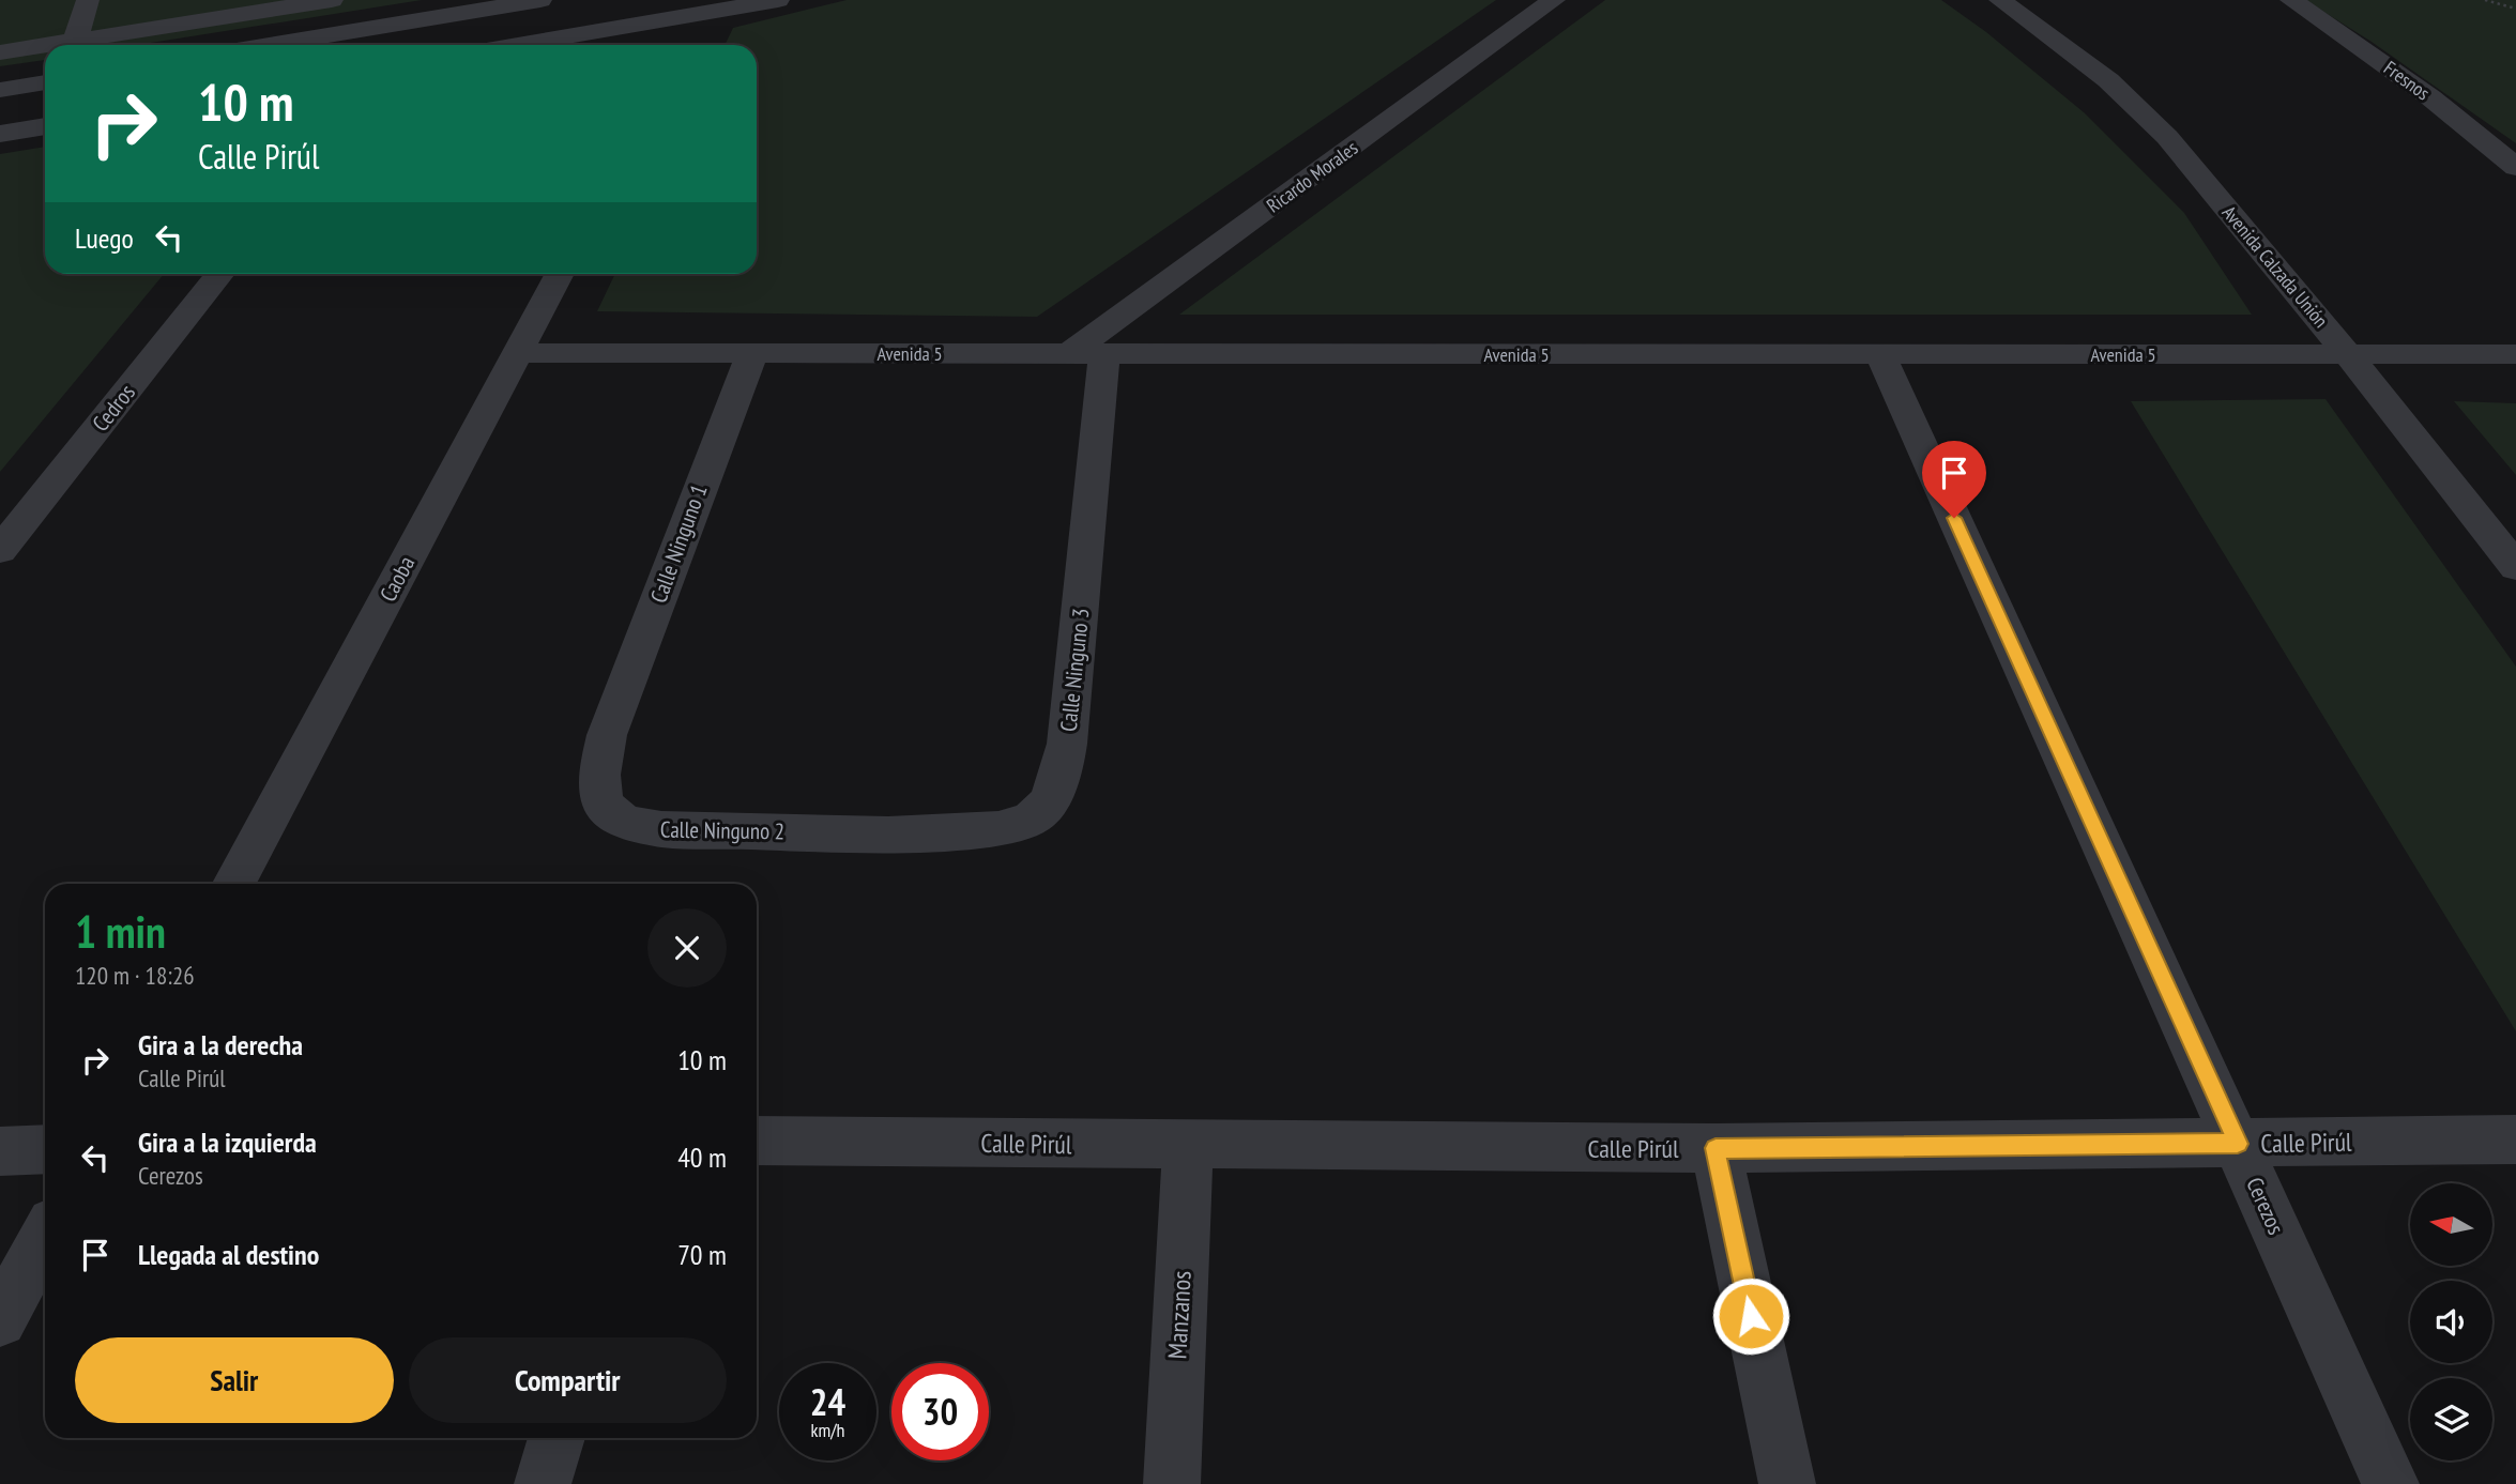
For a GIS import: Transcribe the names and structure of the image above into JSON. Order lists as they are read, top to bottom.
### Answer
{
  "streets": {
    "street": [
      "Fresnos",
      "Ricardo Morales",
      "Avenida Calzada Unión",
      "Avenida 5",
      "Cedros",
      "Calle Ninguno 1",
      "Caoba",
      "Calle Ninguno 3",
      "Calle Ninguno 2",
      "Calle Pirúl",
      "Cerezos",
      "Manzanos"
    ]
  },
  "crossings": [
    ["Ricardo Morales", "Avenida 5"],
    ["Avenida Calzada Unión", "Avenida 5"],
    ["Avenida 5", "Calle Ninguno 1"],
    ["Avenida 5", "Caoba"],
    ["Avenida 5", "Calle Ninguno 3"],
    ["Avenida 5", "Cerezos"],
    ["Calle Ninguno 1", "Calle Ninguno 2"],
    ["Calle Ninguno 3", "Calle Ninguno 2"],
    ["Calle Pirúl", "Cerezos"],
    ["Calle Pirúl", "Manzanos"]
  ],
  "north": "left",
  "page": {
    "turn": ["10 m", "Calle Pirúl"],
    "then": "Luego",
    "heading": ["1 min", "120 m · 18:26"],
    "list": [
      {
        "name": "Gira a la derecha",
        "note": "Calle Pirúl",
        "value": "10 m"
      },
      {
        "name": "Gira a la izquierda",
        "note": "Cerezos",
        "value": "40 m"
      },
      {
        "name": "Llegada al destino",
        "value": "70 m"
      }
    ],
    "buttons": ["Salir", "Compartir"],
    "speed": "24 km/h",
    "limit": "30"
  }
}
